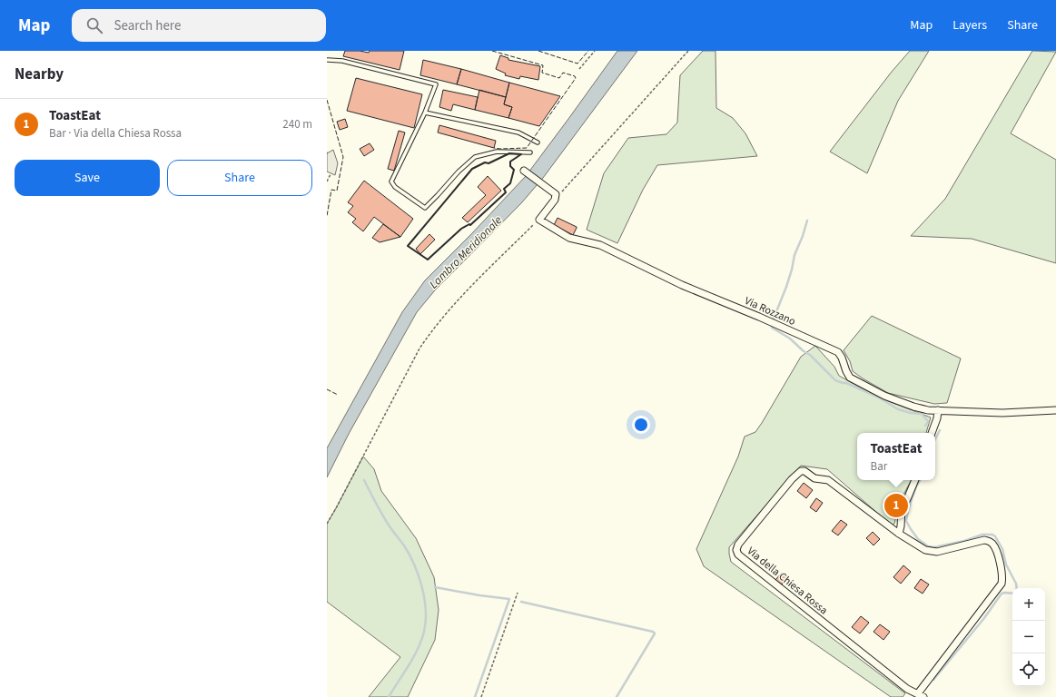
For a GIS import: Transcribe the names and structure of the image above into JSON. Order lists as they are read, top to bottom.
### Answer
{
  "streets": {
    "street": ["Via Rozzano", "Via della Chiesa Rossa"]
  },
  "water": ["Lambro Meridionale"],
  "page": {
    "header": "Map",
    "search": "Search here",
    "nav": ["Map", "Layers", "Share"],
    "heading": "Nearby",
    "list": [
      {
        "mark": "1",
        "name": "ToastEat",
        "note": "Bar · Via della Chiesa Rossa",
        "value": "240 m"
      }
    ],
    "buttons": ["Save", "Share"],
    "popup": ["ToastEat", "Bar"],
    "pins": "1",
    "map_buttons": ["+", "−"]
  }
}
